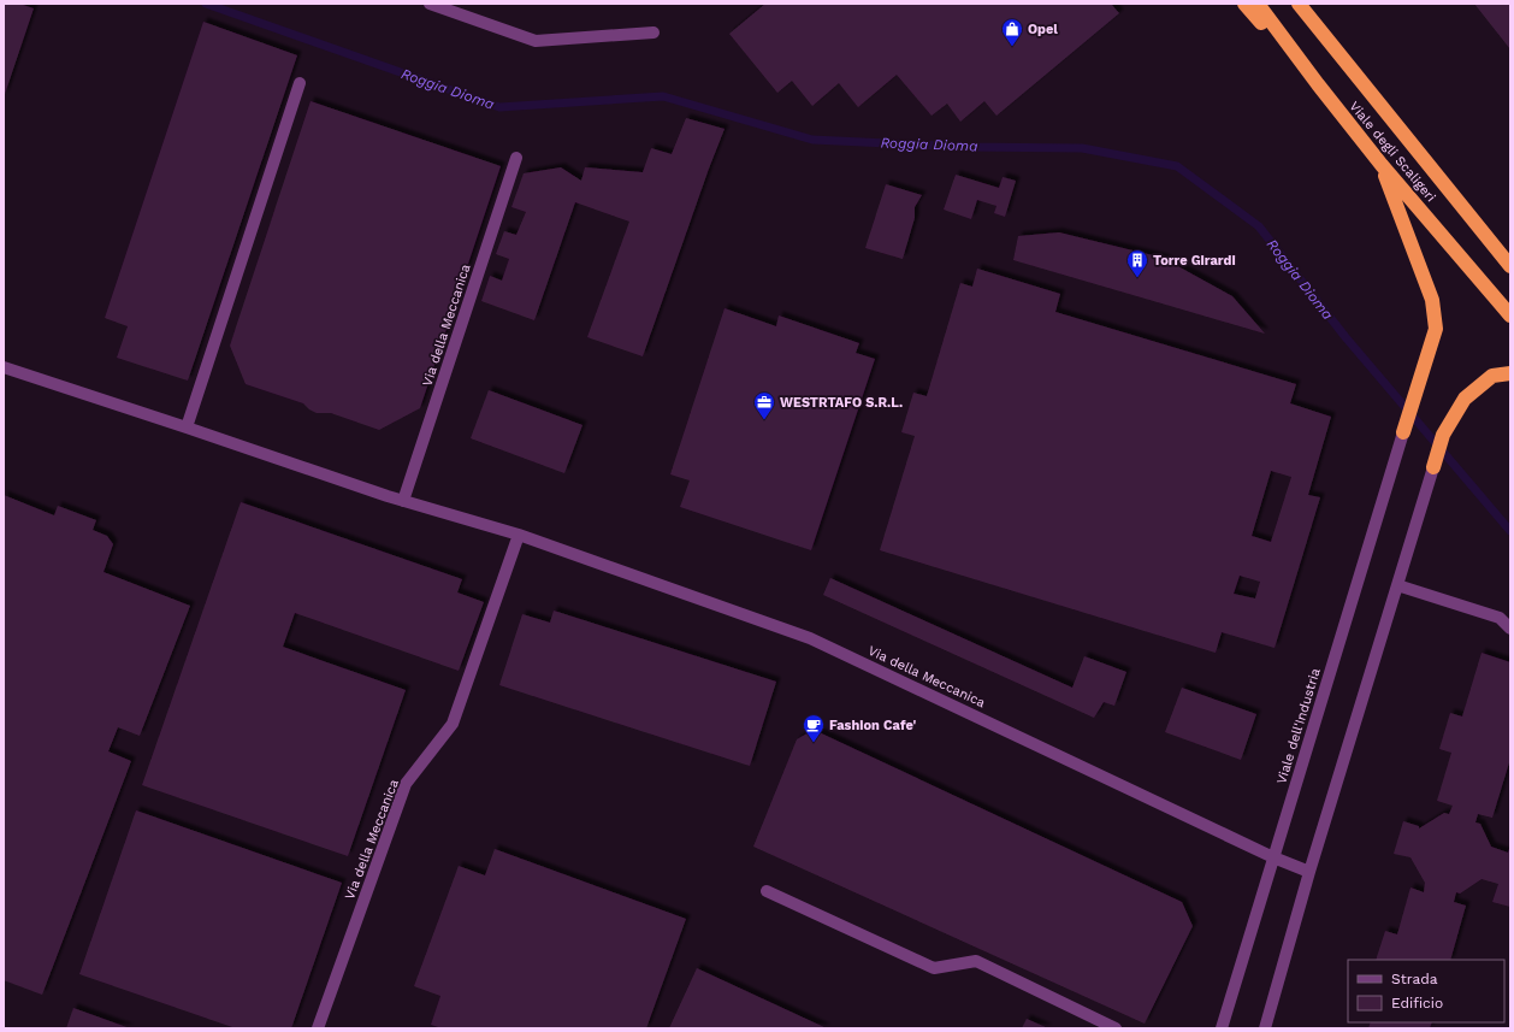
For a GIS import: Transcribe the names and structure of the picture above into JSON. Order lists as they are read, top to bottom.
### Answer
{
  "streets": {
    "highway": ["Viale degli Scaligeri"],
    "street": ["Via della Meccanica", "Viale dell'Industria"]
  },
  "crossings": [
    ["Via della Meccanica", "Viale dell'Industria"]
  ],
  "water": ["Roggia Dioma"],
  "places": {
    "shop": ["Opel"],
    "building": ["Torre Girardi"],
    "office": ["WESTRTAFO S.R.L."],
    "cafe": ["Fashion Cafe'"]
  },
  "legend": ["Strada", "Edificio"]
}
